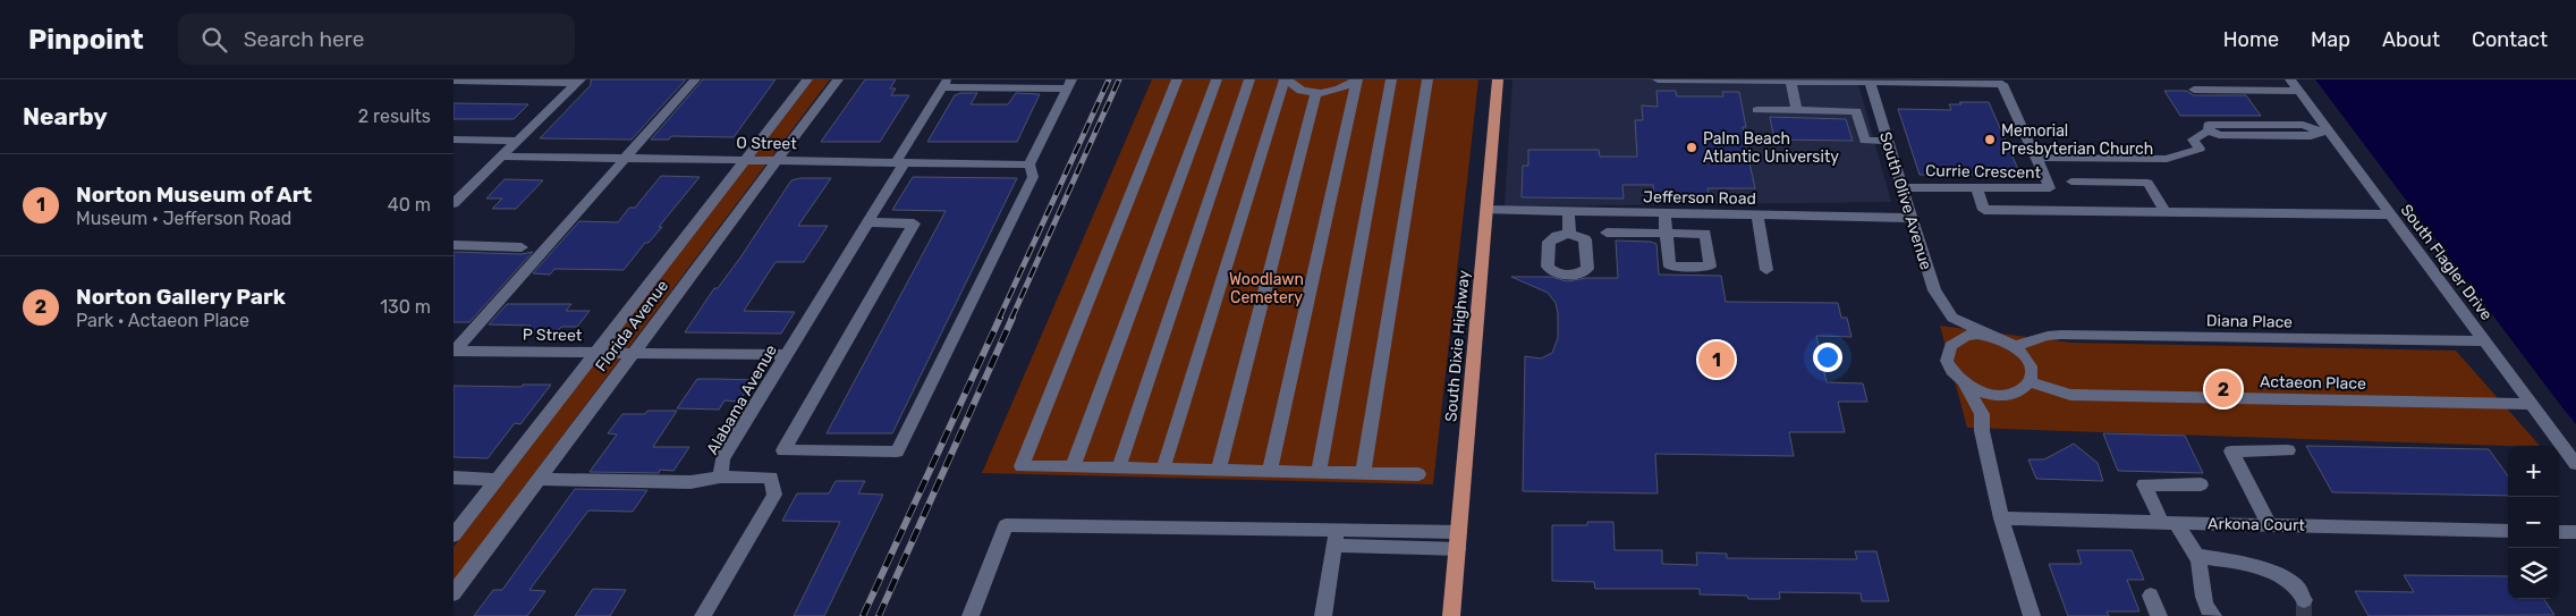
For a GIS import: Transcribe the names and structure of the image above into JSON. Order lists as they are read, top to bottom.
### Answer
{
  "streets": {
    "main road": ["South Dixie Highway"],
    "street": [
      "O Street",
      "Currie Crescent",
      "Jefferson Road",
      "South Olive Avenue",
      "South Flagler Drive",
      "Diana Place",
      "Florida Avenue",
      "P Street",
      "Actaeon Place",
      "Alabama Avenue",
      "Arkona Court"
    ]
  },
  "crossings": [
    ["O Street", "Florida Avenue"],
    ["O Street", "Alabama Avenue"],
    ["Currie Crescent", "South Olive Avenue"],
    ["Jefferson Road", "South Olive Avenue"],
    ["Jefferson Road", "South Dixie Highway"],
    ["South Flagler Drive", "Diana Place"],
    ["South Flagler Drive", "Actaeon Place"],
    ["Diana Place", "Actaeon Place"],
    ["Florida Avenue", "P Street"],
    ["P Street", "Alabama Avenue"]
  ],
  "parks": ["Woodlawn Cemetery"],
  "places": ["Memorial Presbyterian Church", "Palm Beach Atlantic University"],
  "page": {
    "header": "Pinpoint",
    "search": "Search here",
    "nav": [
      "Home",
      "Map",
      "About",
      "Contact"
    ],
    "heading": ["Nearby", "2 results"],
    "list": [
      {
        "mark": "1",
        "name": "Norton Museum of Art",
        "note": "Museum · Jefferson Road",
        "value": "40 m"
      },
      {
        "mark": "2",
        "name": "Norton Gallery Park",
        "note": "Park · Actaeon Place",
        "value": "130 m"
      }
    ],
    "pins": ["1", "2"],
    "map_buttons": ["+", "−"]
  }
}
